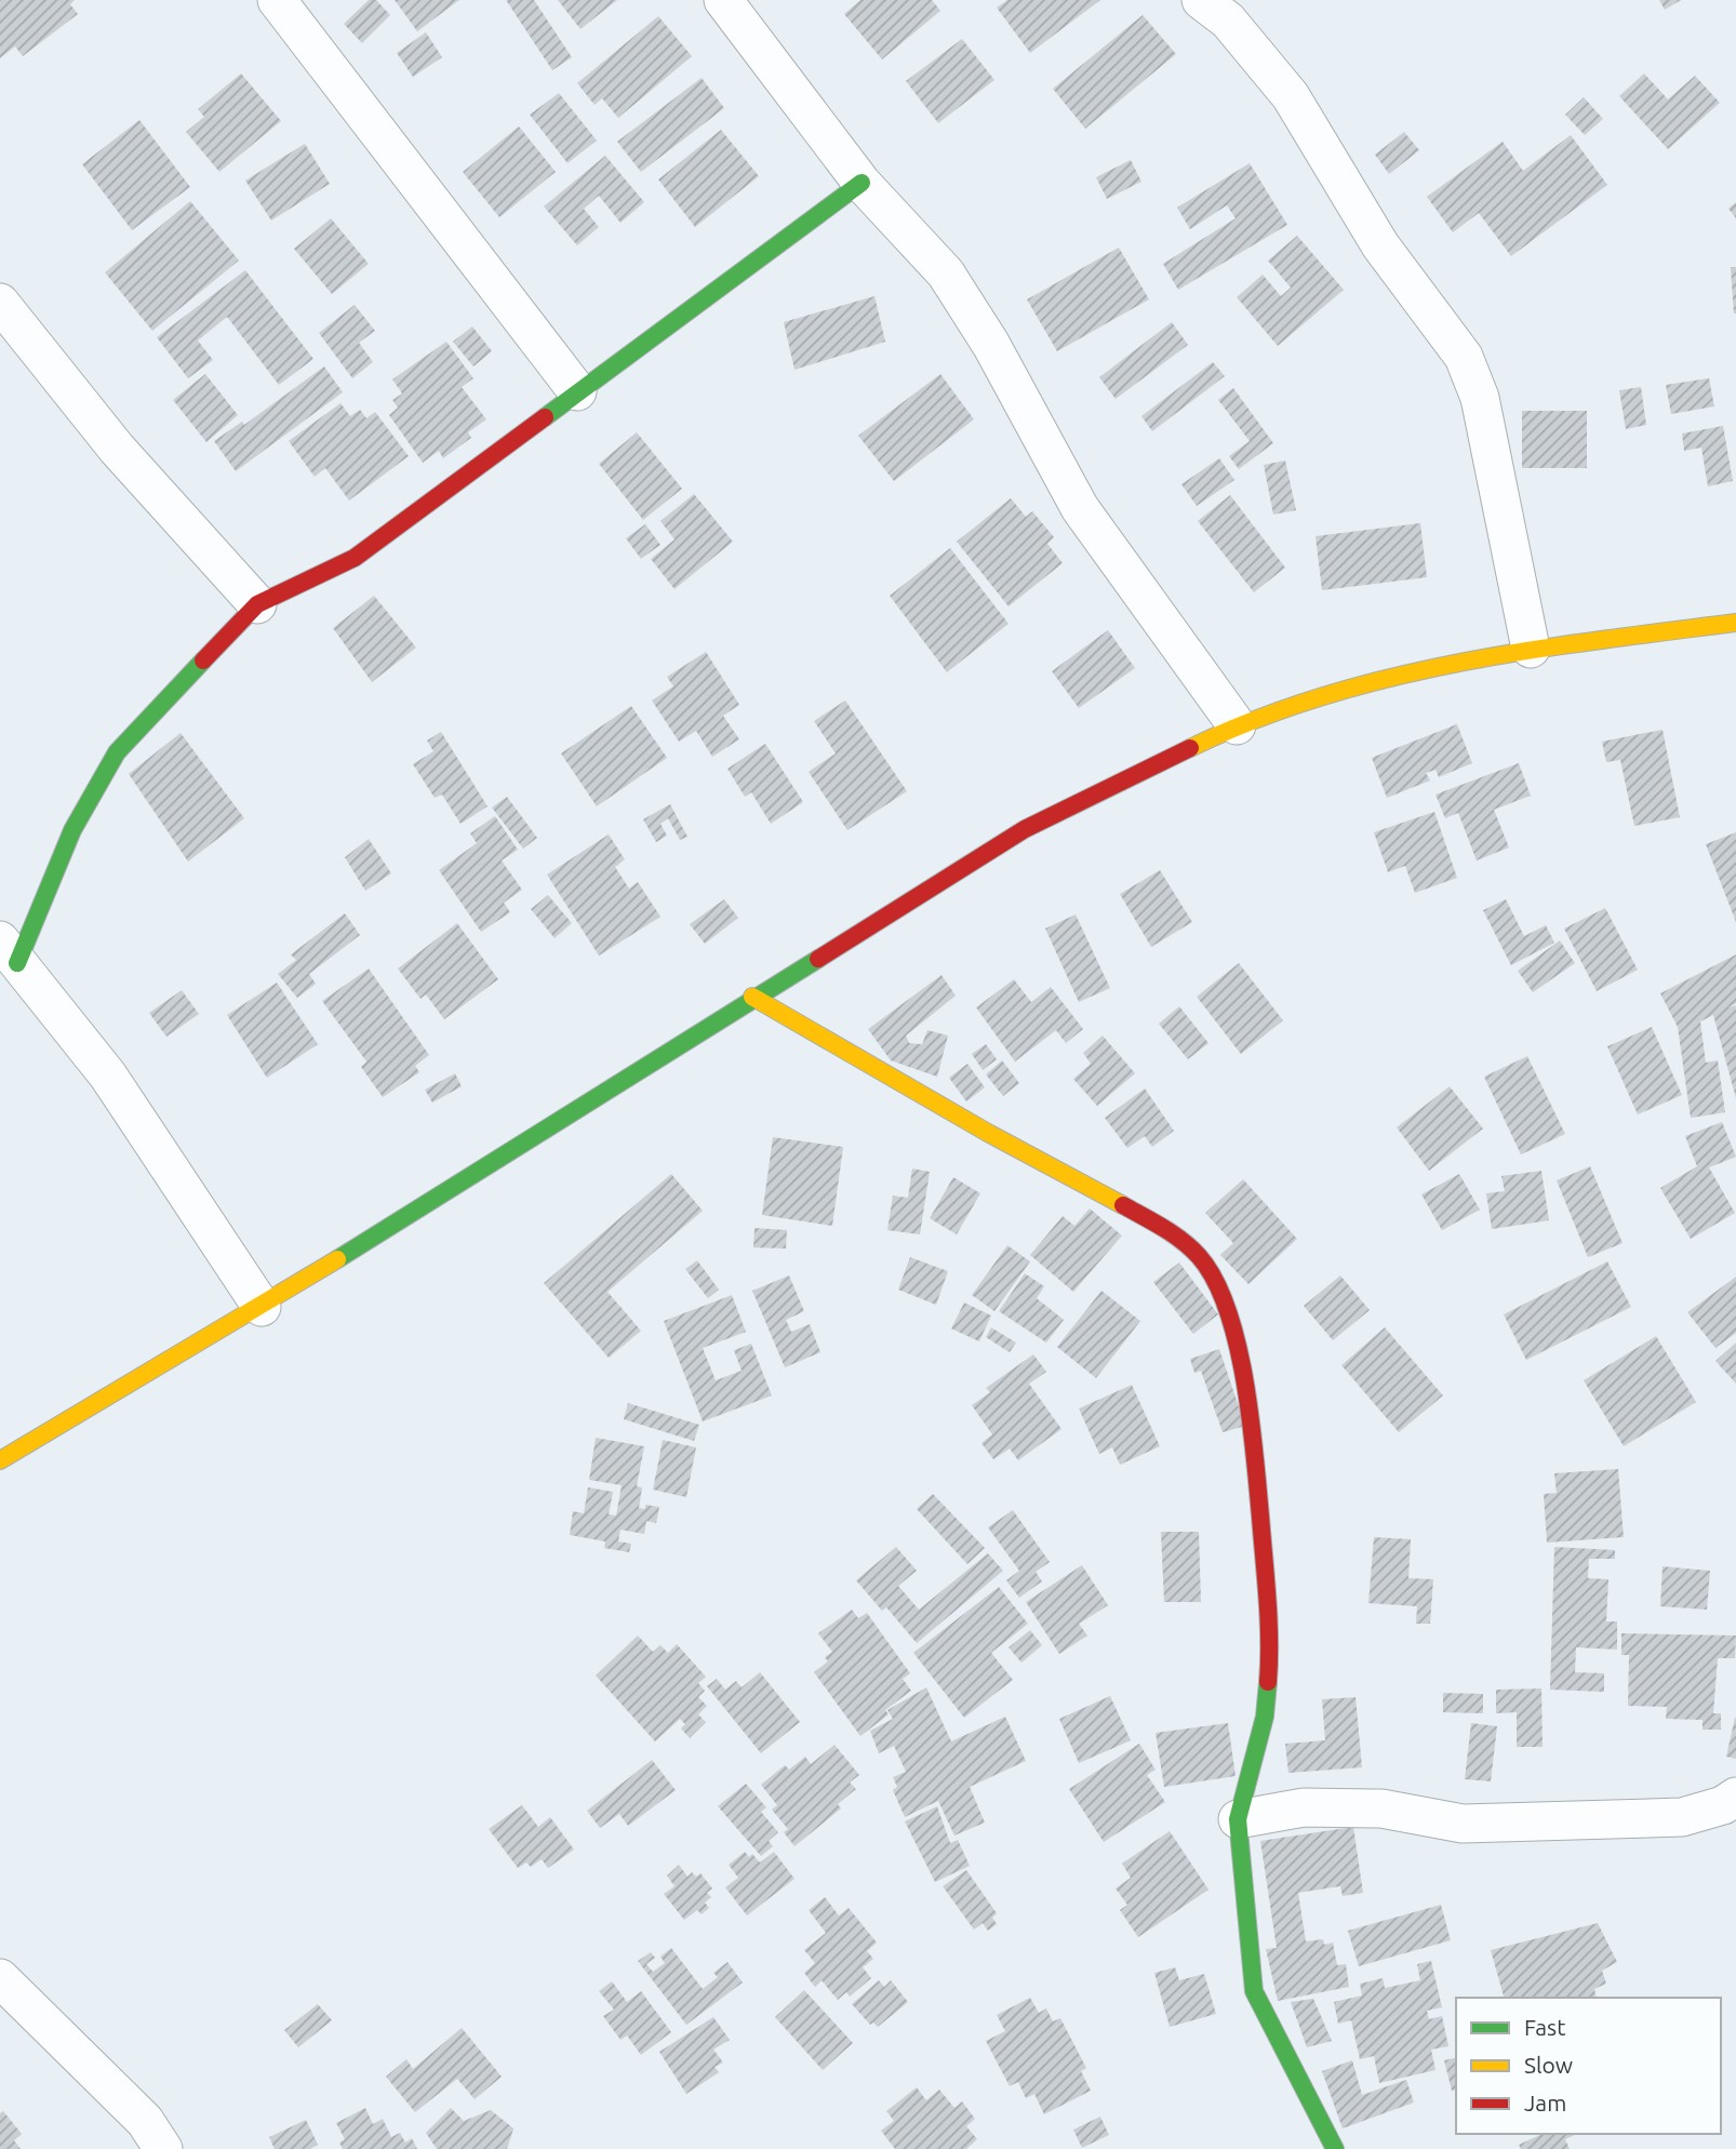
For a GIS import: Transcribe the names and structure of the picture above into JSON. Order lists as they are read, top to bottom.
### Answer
{
  "legend": ["Fast", "Slow", "Jam"]
}
